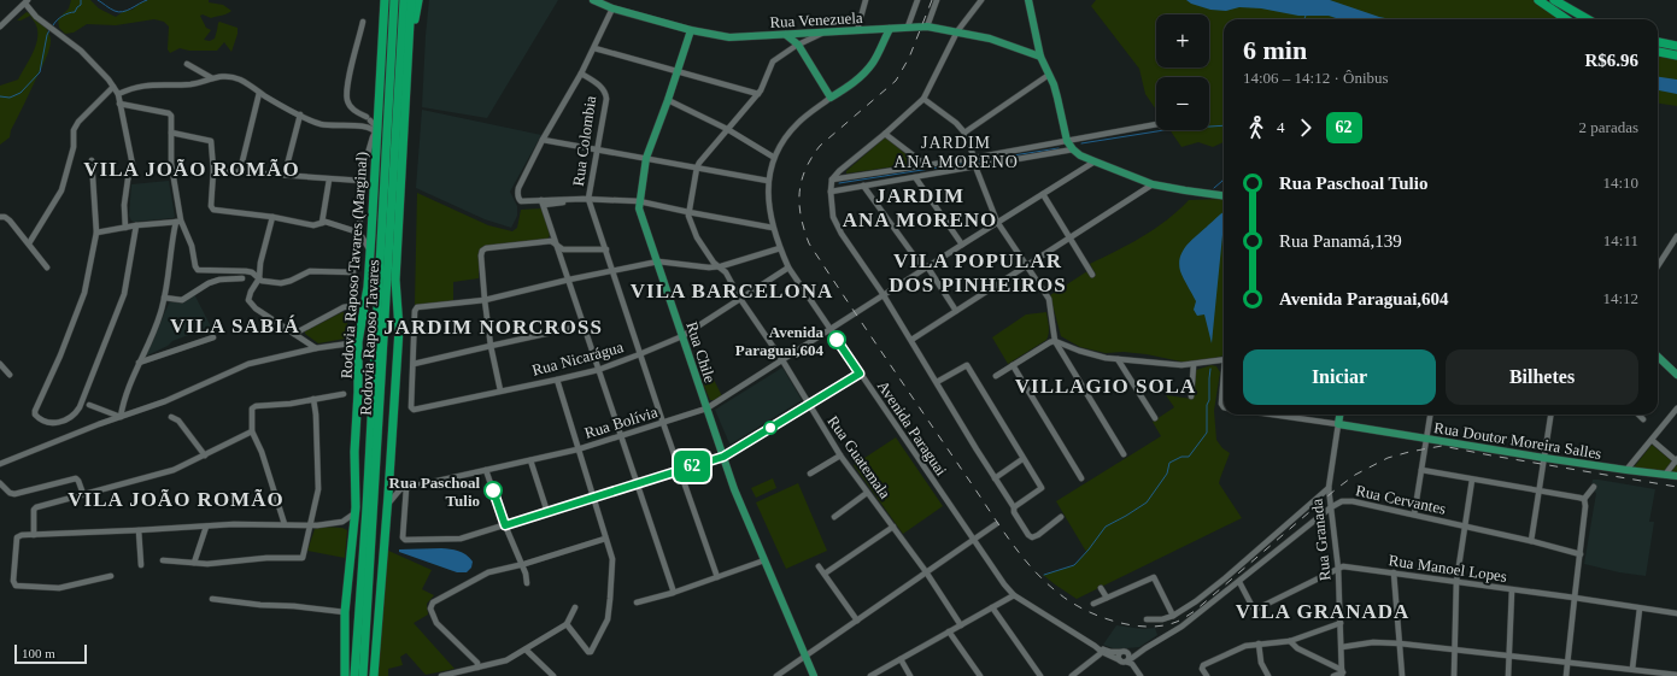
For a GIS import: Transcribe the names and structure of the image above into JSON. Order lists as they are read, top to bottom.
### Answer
{
  "streets": {
    "highway": ["Rodovia Raposo Tavares (Marginal)", "Rodovia Raposo Tavares"],
    "main road": [
      "Rua Venezuela",
      "Rua Chile",
      "Avenida Paraguai",
      "Rua Doutor Moreira Salles"
    ],
    "street": [
      "Rua Colombia",
      "Rua Nicarágua",
      "Rua Bolívia",
      "Rua Guatemala",
      "Rua Cervantes",
      "Rua Granada",
      "Rua Manoel Lopes"
    ]
  },
  "crossings": [
    ["Rua Venezuela", "Rua Chile"],
    ["Rua Venezuela", "Avenida Paraguai"],
    ["Rua Venezuela", "Rua Guatemala"],
    ["Rua Colombia", "Rua Nicarágua"],
    ["Rua Colombia", "Rua Bolívia"],
    ["Rua Chile", "Rua Nicarágua"],
    ["Rua Chile", "Rua Bolívia"],
    ["Rua Nicarágua", "Avenida Paraguai"],
    ["Rua Nicarágua", "Rua Guatemala"],
    ["Rua Bolívia", "Avenida Paraguai"],
    ["Rua Bolívia", "Rua Guatemala"],
    ["Avenida Paraguai", "Rua Cervantes"],
    ["Rua Doutor Moreira Salles", "Rua Granada"],
    ["Rua Cervantes", "Rua Granada"],
    ["Rua Cervantes", "Rua Manoel Lopes"],
    ["Rua Granada", "Rua Manoel Lopes"]
  ],
  "districts": [
    "JARDIM ANA MORENO",
    "VILA JOÃO ROMÃO",
    "JARDIM ANA MORENO",
    "VILA POPULAR DOS PINHEIROS",
    "VILA BARCELONA",
    "VILA SABIÁ",
    "JARDIM NORCROSS",
    "VILLAGIO SOLA",
    "VILA JOÃO ROMÃO",
    "VILA GRANADA"
  ],
  "places": ["Avenida Paraguai,604", "Rua Paschoal Tulio"],
  "lines": ["bus line 62"],
  "scale_bar": "100 m",
  "page": {
    "on_map": "62",
    "map_buttons": ["+", "−"],
    "heading": ["6 min", "14:06 – 14:12 · Ônibus", "R$6.96"],
    "legs": ["4", "62", "2 paradas"],
    "list": [
      {
        "name": "Rua Paschoal Tulio",
        "value": "14:10"
      },
      {
        "name": "Rua Panamá,139",
        "value": "14:11"
      },
      {
        "name": "Avenida Paraguai,604",
        "value": "14:12"
      }
    ],
    "buttons": ["Iniciar", "Bilhetes"],
    "scale": "100 m"
  }
}
